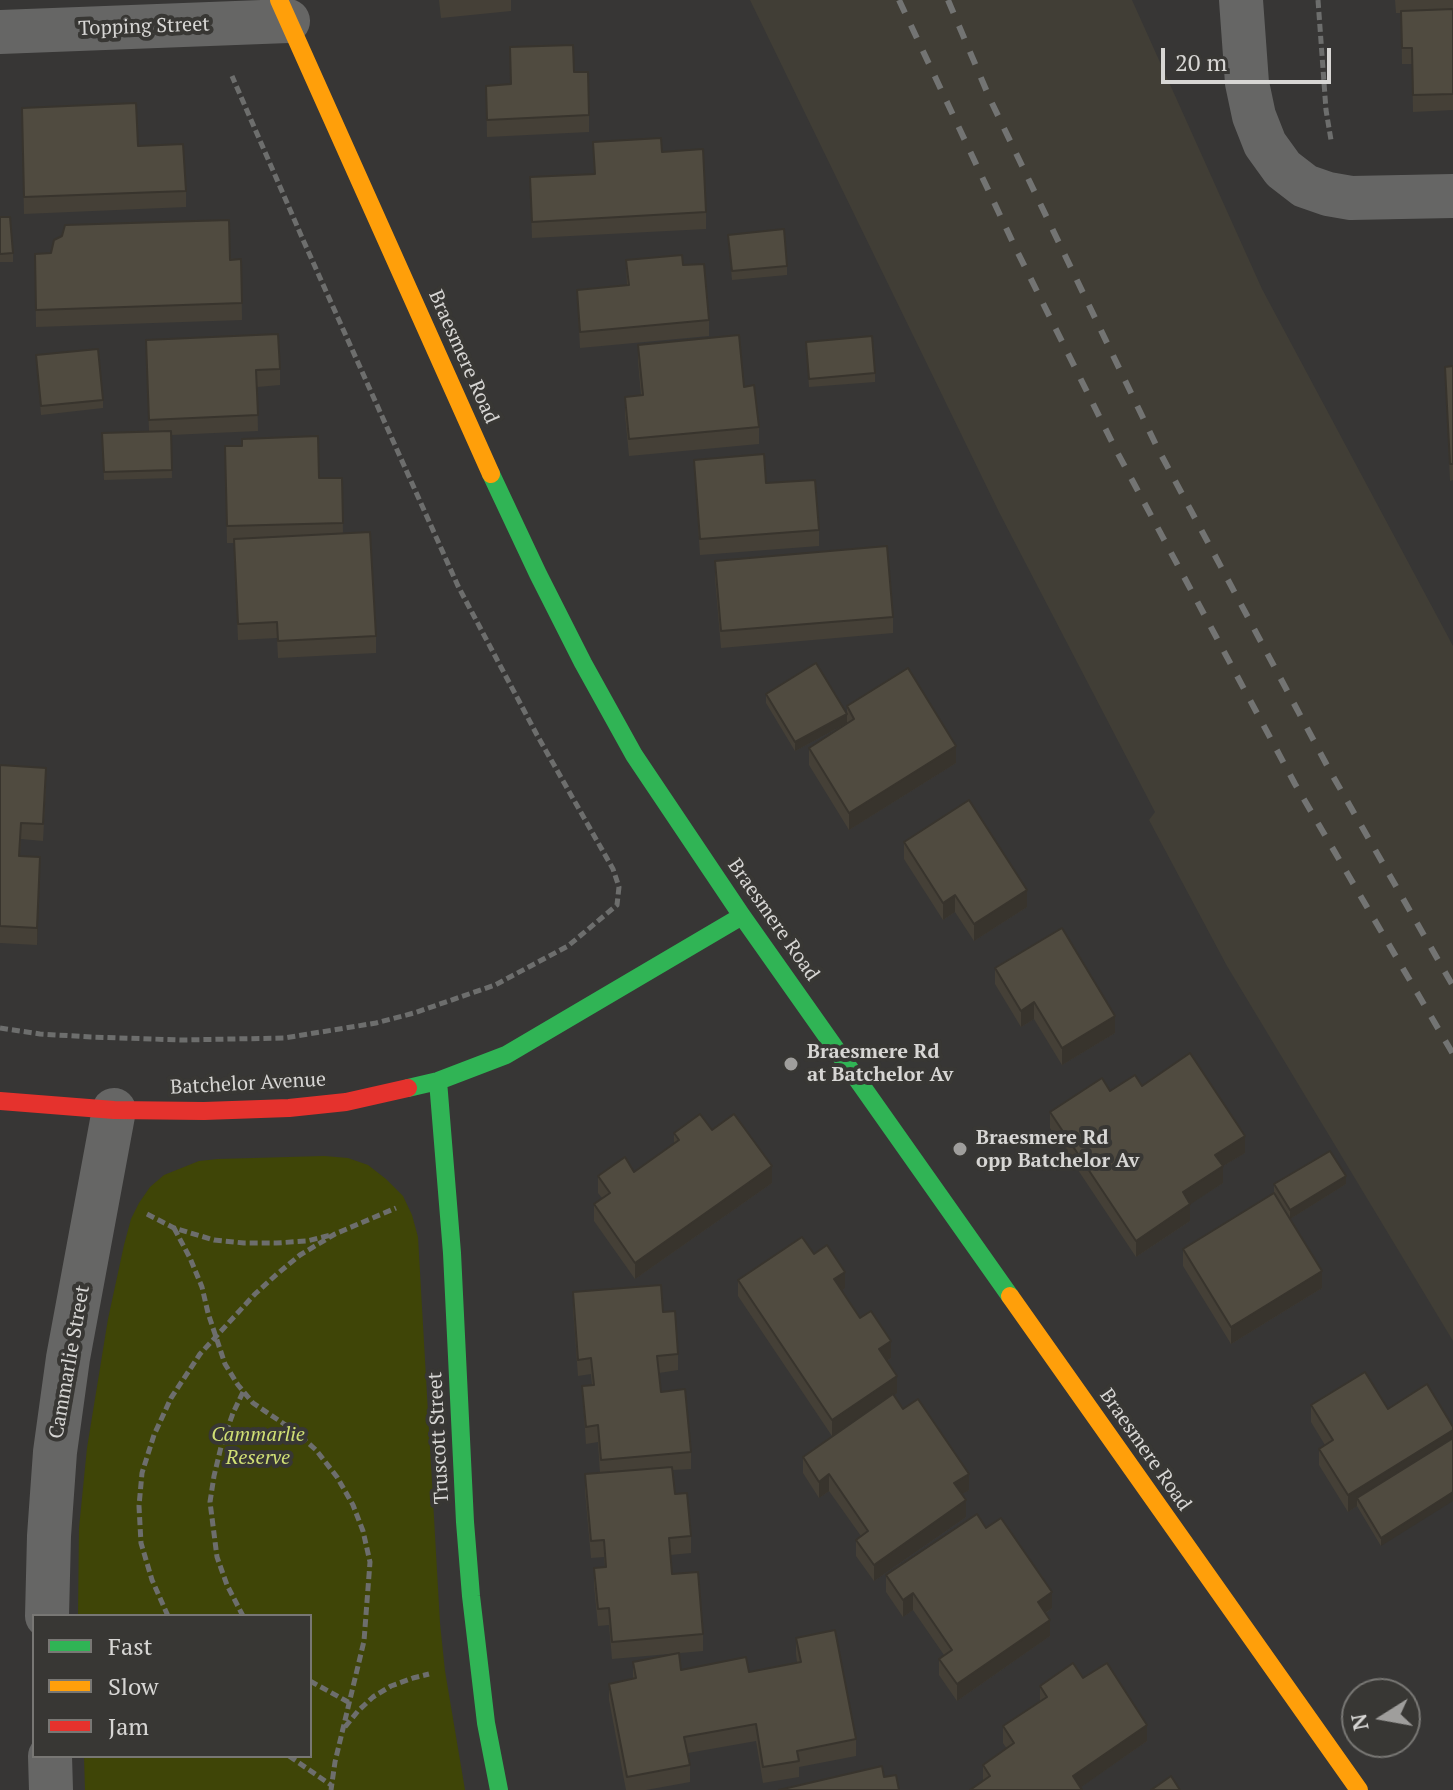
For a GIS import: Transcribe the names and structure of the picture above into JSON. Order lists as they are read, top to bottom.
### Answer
{
  "streets": {
    "street": [
      "Topping Street",
      "Braesmere Road",
      "Batchelor Avenue",
      "Cammarlie Street",
      "Truscott Street"
    ]
  },
  "crossings": [
    ["Topping Street", "Braesmere Road"],
    ["Braesmere Road", "Batchelor Avenue"],
    ["Batchelor Avenue", "Cammarlie Street"],
    ["Batchelor Avenue", "Truscott Street"]
  ],
  "parks": ["Cammarlie Reserve"],
  "places": ["Braesmere Rd at Batchelor Av", "Braesmere Rd opp Batchelor Av"],
  "legend": ["Fast", "Slow", "Jam"],
  "scale_bar": "20 m",
  "north": "left"
}
